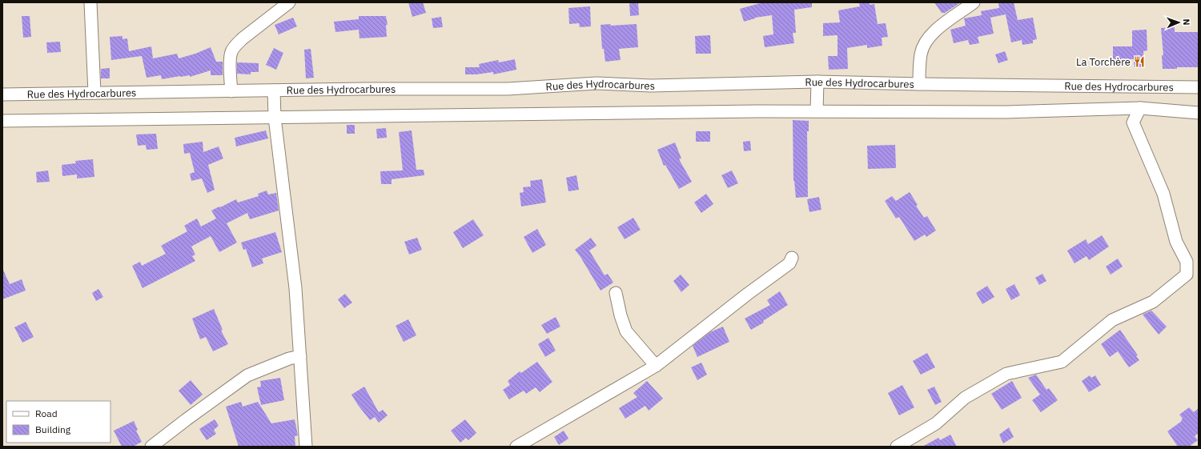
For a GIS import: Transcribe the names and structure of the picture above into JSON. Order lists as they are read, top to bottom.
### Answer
{
  "streets": {
    "street": ["Rue des Hydrocarbures"]
  },
  "places": {
    "restaurant": ["La Torchère"]
  },
  "legend": ["Road", "Building"],
  "north": "right"
}
